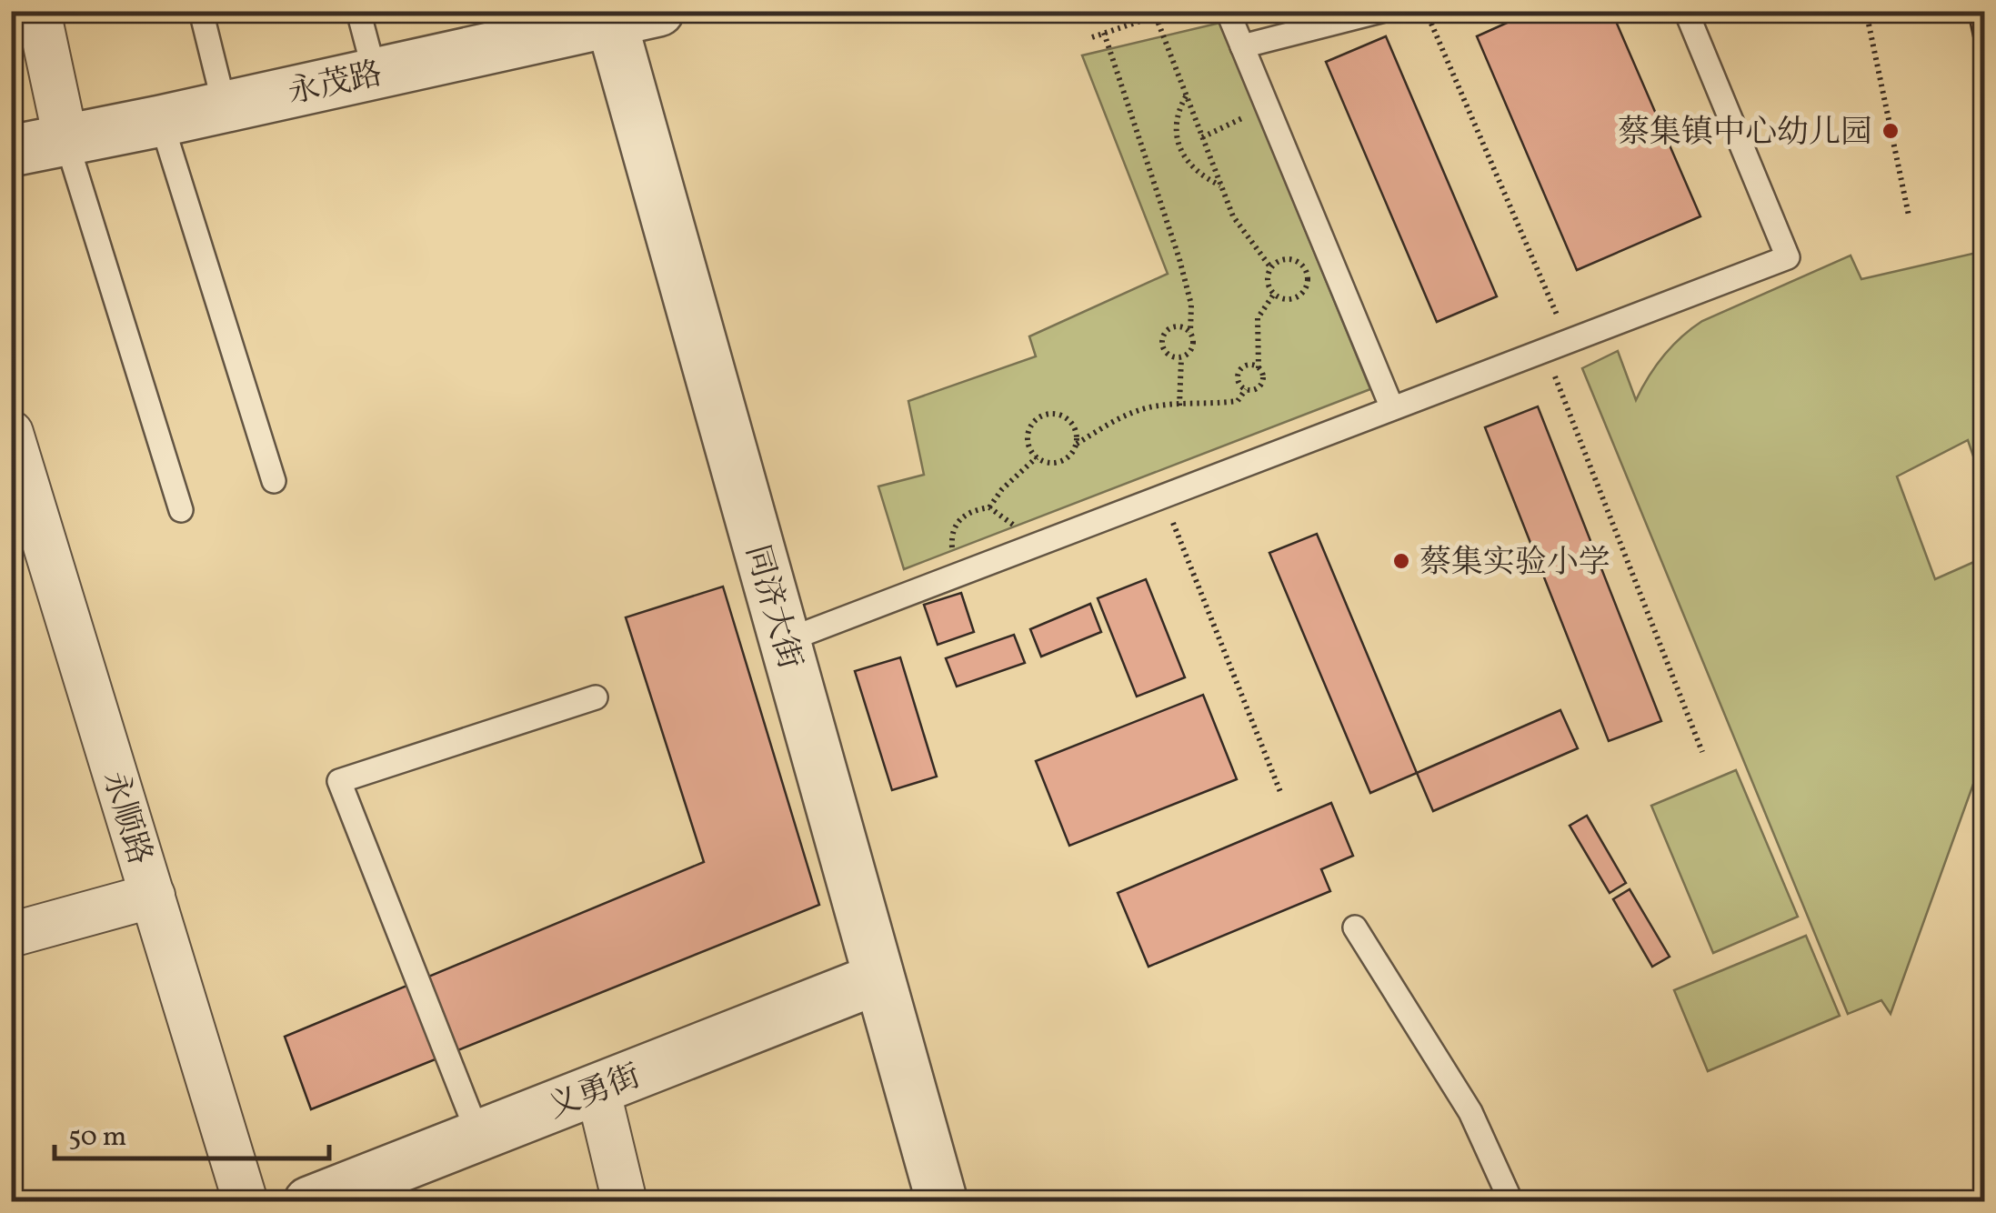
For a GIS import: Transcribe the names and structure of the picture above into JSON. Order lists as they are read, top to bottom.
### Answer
{
  "streets": {
    "street": [
      "永茂路",
      "同济大街",
      "永顺路",
      "义勇街"
    ]
  },
  "crossings": [
    ["永茂路", "同济大街"],
    ["同济大街", "义勇街"]
  ],
  "places": ["蔡集镇中心幼儿园", "蔡集实验小学"],
  "scale_bar": "50 m"
}
